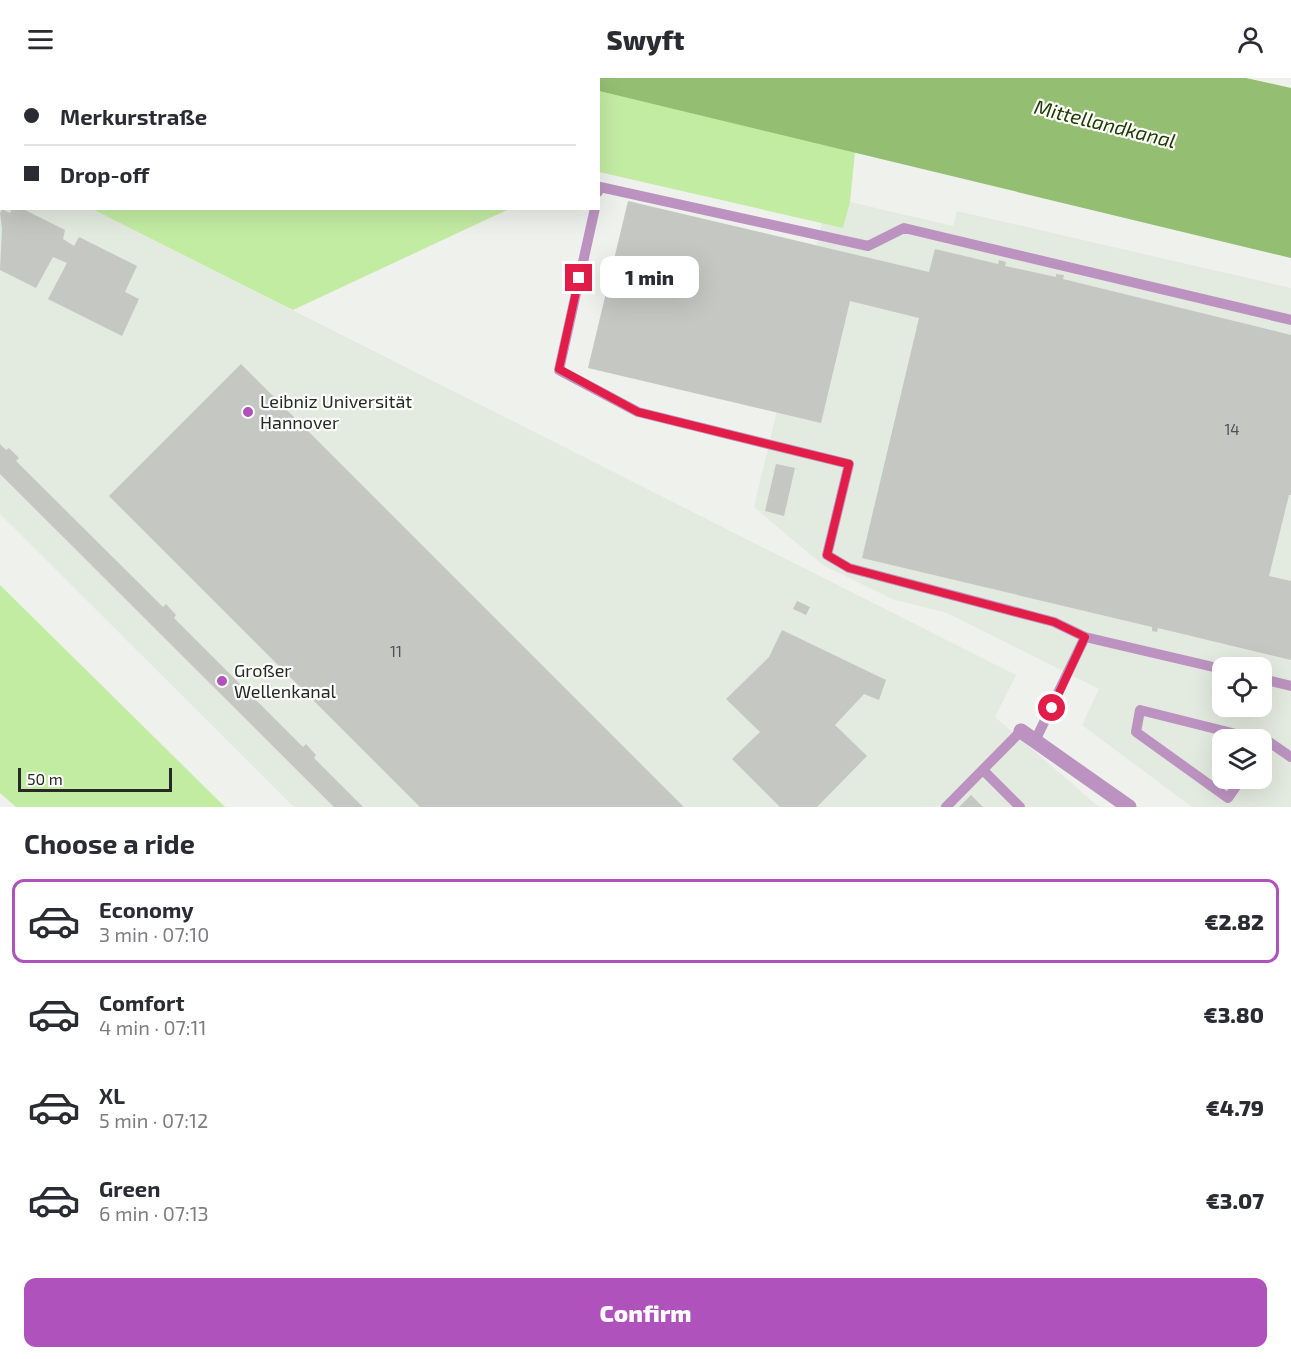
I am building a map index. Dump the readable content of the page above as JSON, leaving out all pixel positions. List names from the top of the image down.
{
  "water": ["Mittellandkanal"],
  "places": ["Leibniz Universität Hannover", "Großer Wellenkanal"],
  "house_numbers": ["14", "11"],
  "scale_bar": "50 m",
  "page": {
    "header": "Swyft",
    "banner": ["Merkurstraße", "Drop-off"],
    "bubble": "1 min",
    "scale": "50 m",
    "heading": "Choose a ride",
    "list": [
      {
        "name": "Economy",
        "note": "3 min · 07:10",
        "value": "€2.82"
      },
      {
        "name": "Comfort",
        "note": "4 min · 07:11",
        "value": "€3.80"
      },
      {
        "name": "XL",
        "note": "5 min · 07:12",
        "value": "€4.79"
      },
      {
        "name": "Green",
        "note": "6 min · 07:13",
        "value": "€3.07"
      }
    ],
    "buttons": "Confirm"
  }
}
